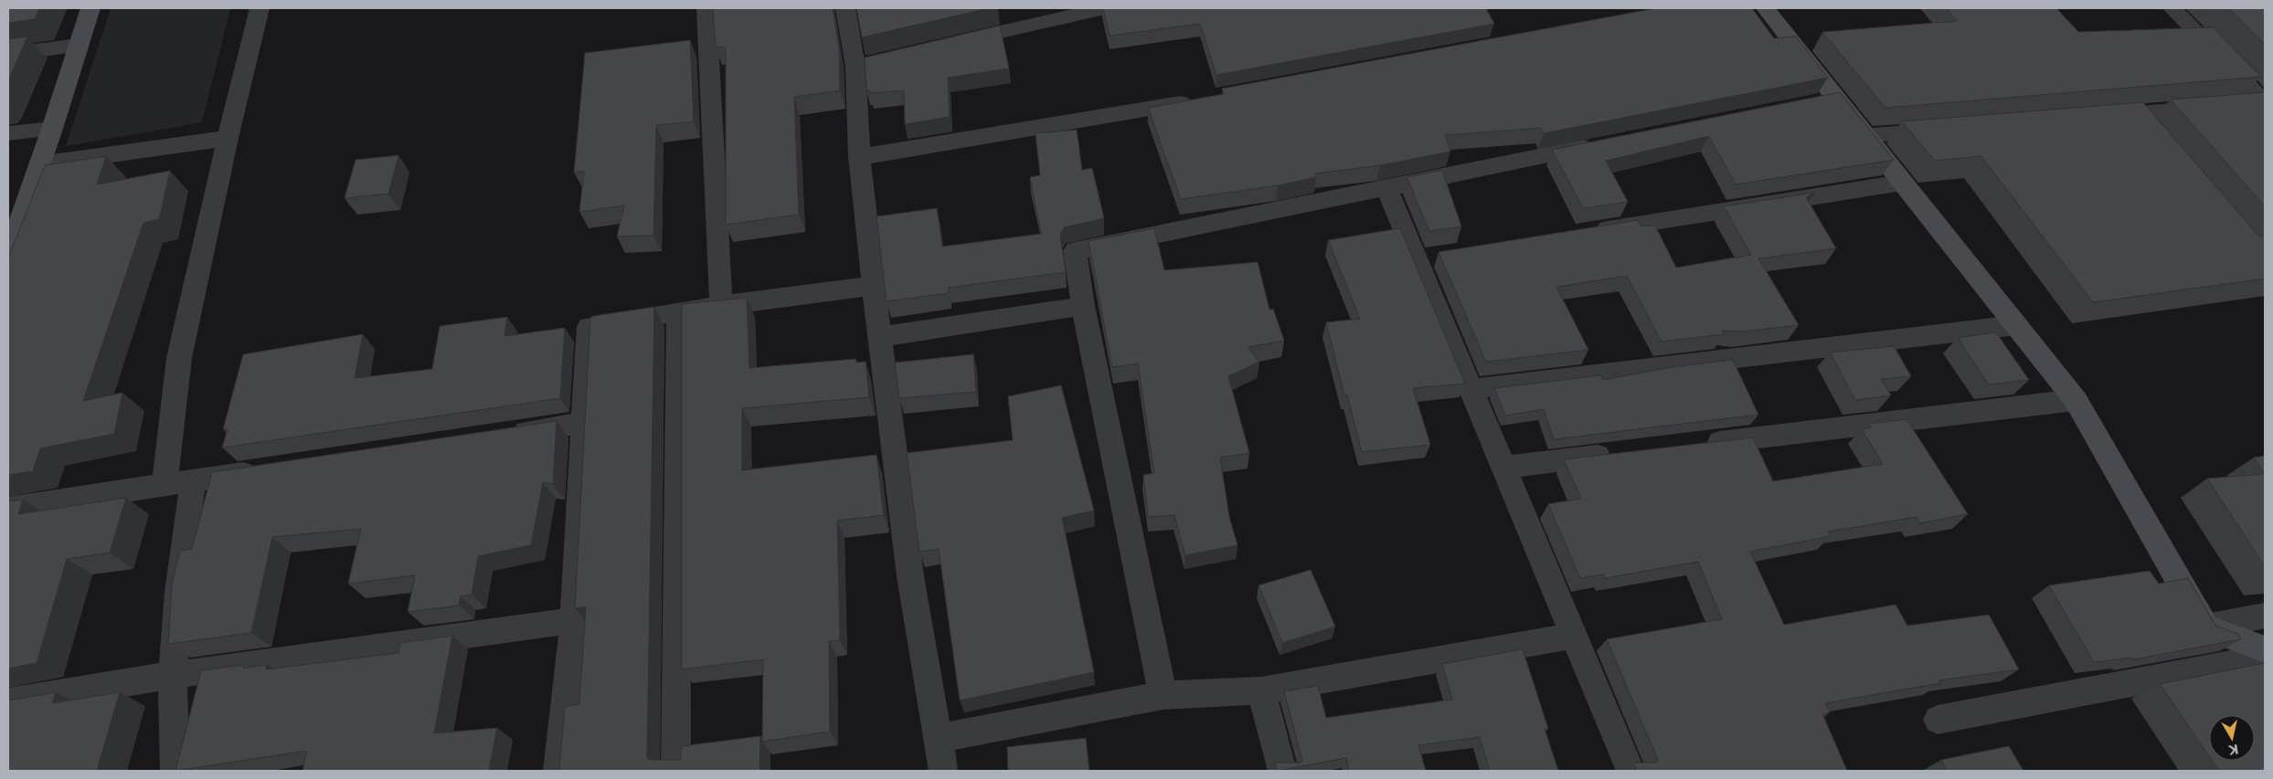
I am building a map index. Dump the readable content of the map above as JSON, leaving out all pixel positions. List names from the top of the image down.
{
  "north": "bottom"
}
